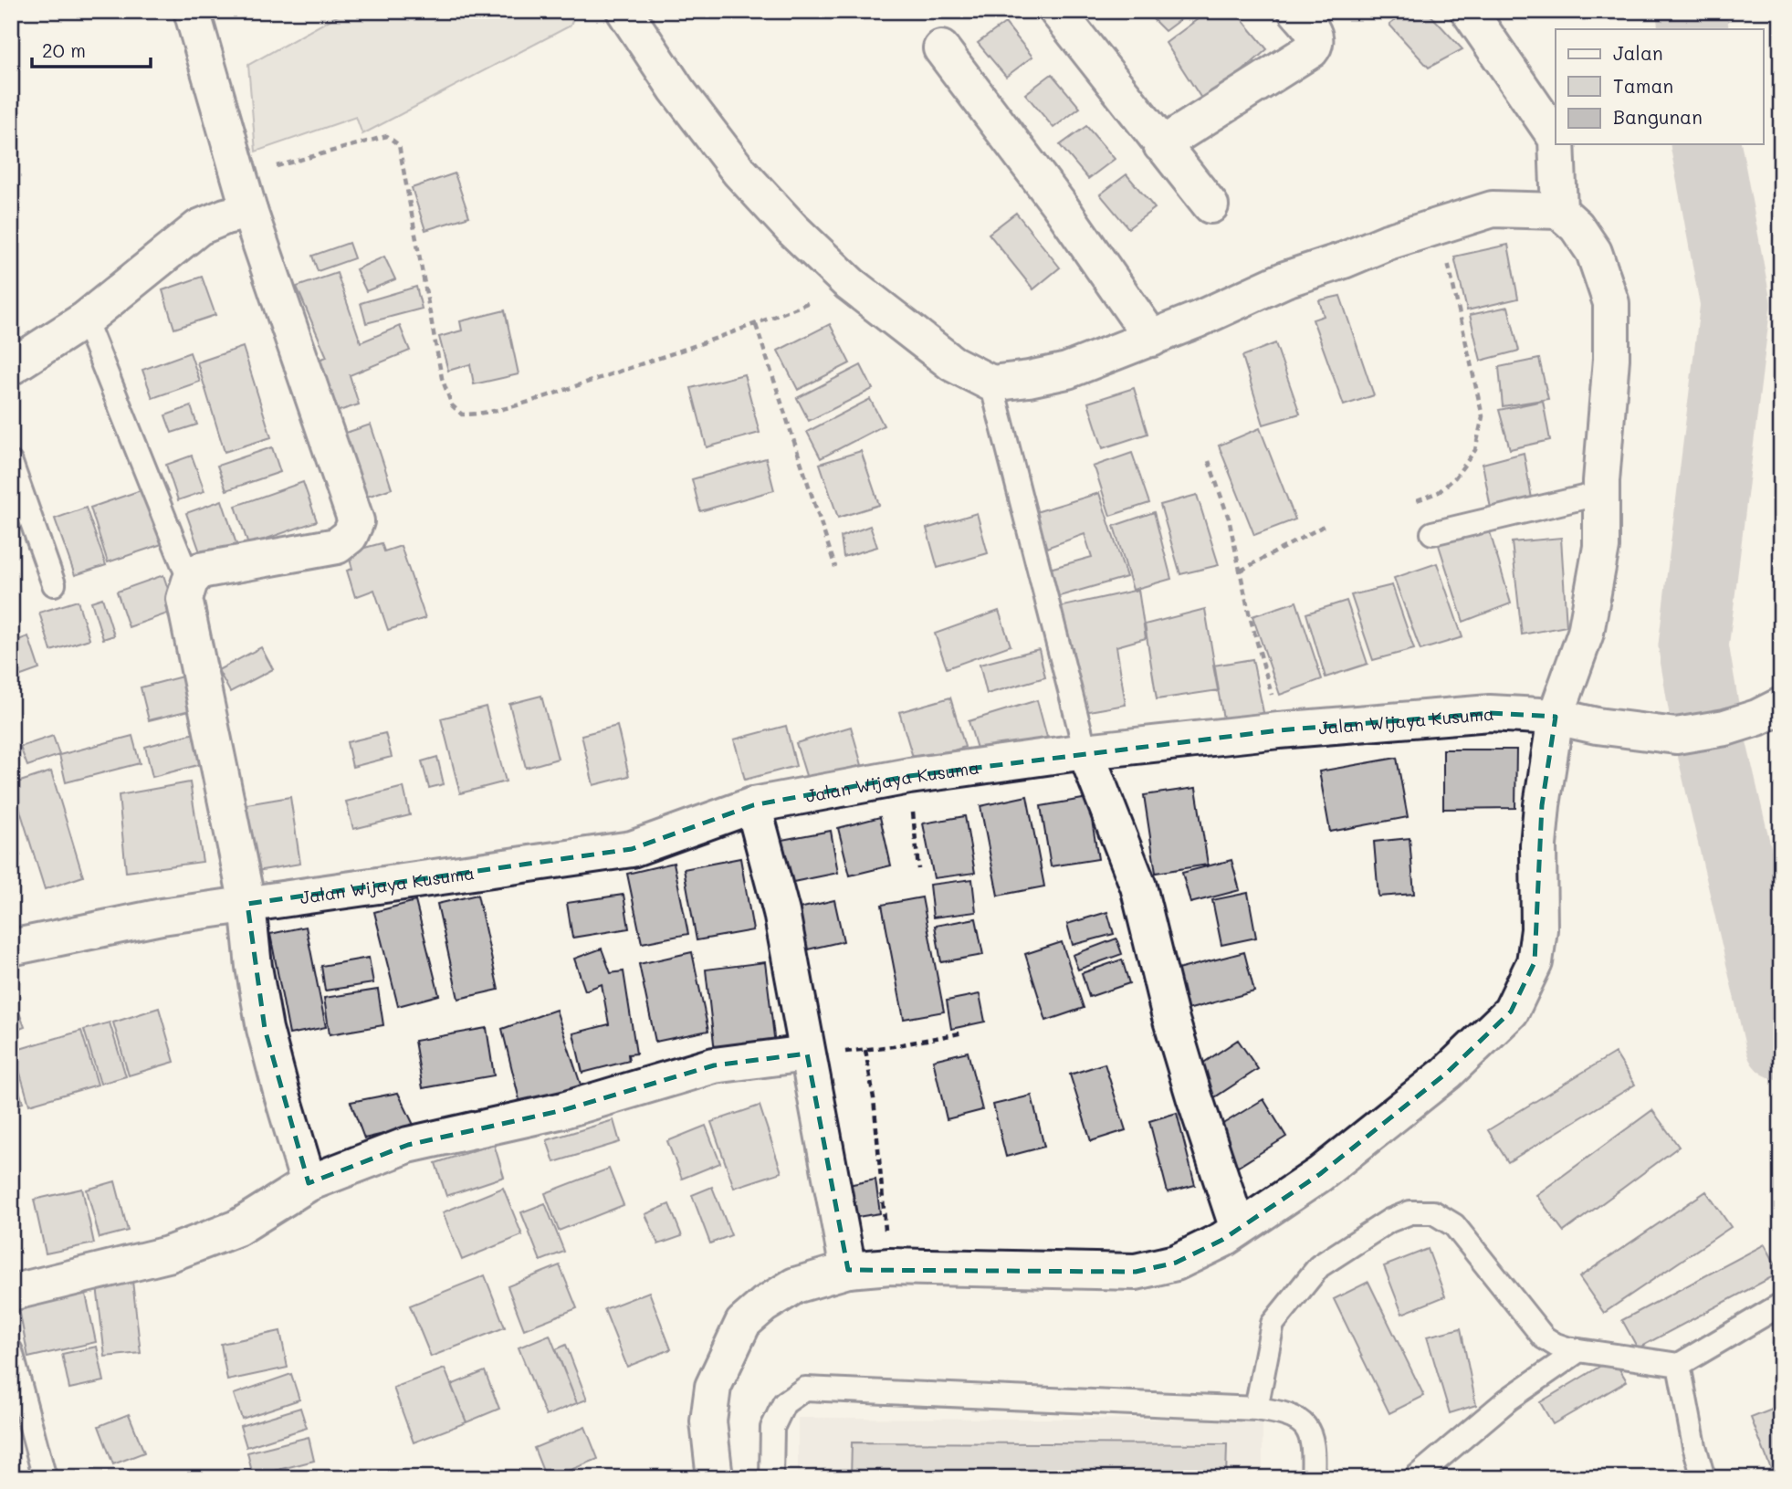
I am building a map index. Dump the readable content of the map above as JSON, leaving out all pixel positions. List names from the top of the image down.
{
  "streets": {
    "street": ["Jalan Wijaya Kusuma"]
  },
  "legend": ["Jalan", "Taman", "Bangunan"],
  "scale_bar": "20 m"
}
